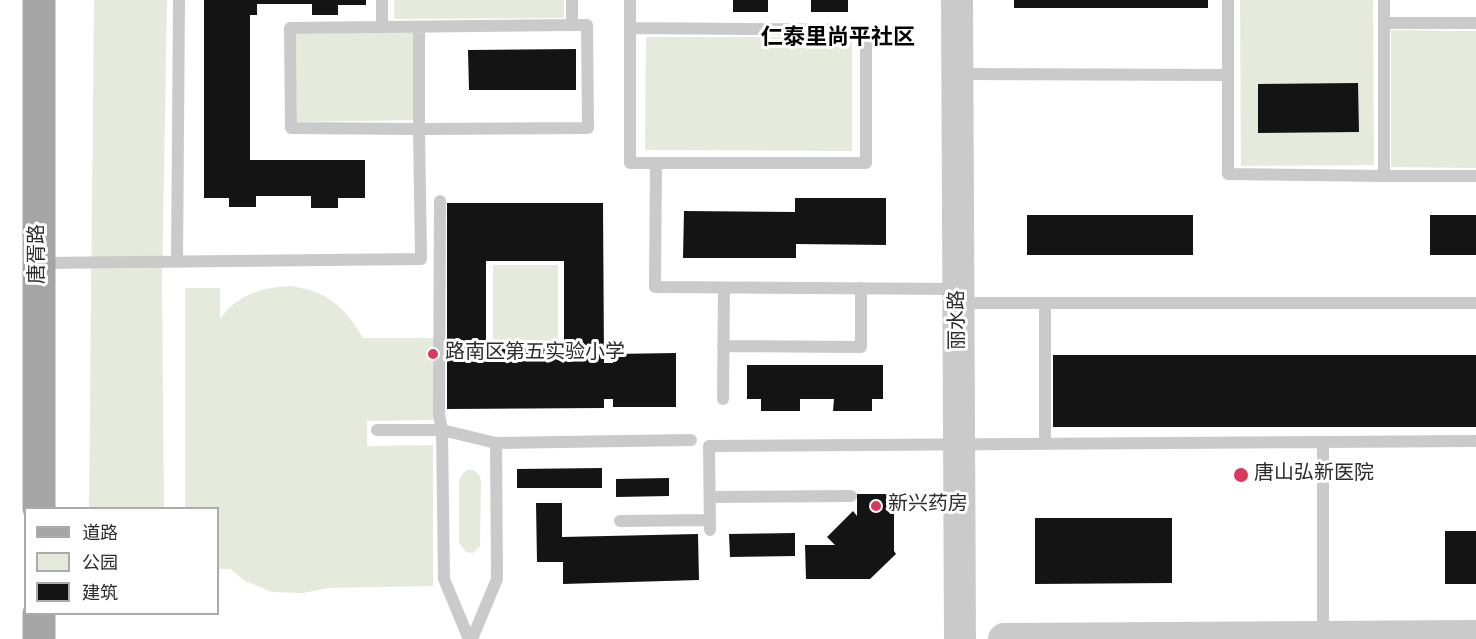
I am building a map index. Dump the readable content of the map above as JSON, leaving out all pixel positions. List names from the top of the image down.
{
  "streets": {
    "main road": ["唐胥路"],
    "street": ["丽水路"]
  },
  "districts": ["仁泰里尚平社区"],
  "places": ["路南区第五实验小学", "唐山弘新医院", "新兴药房"],
  "legend": ["道路", "公园", "建筑"]
}
